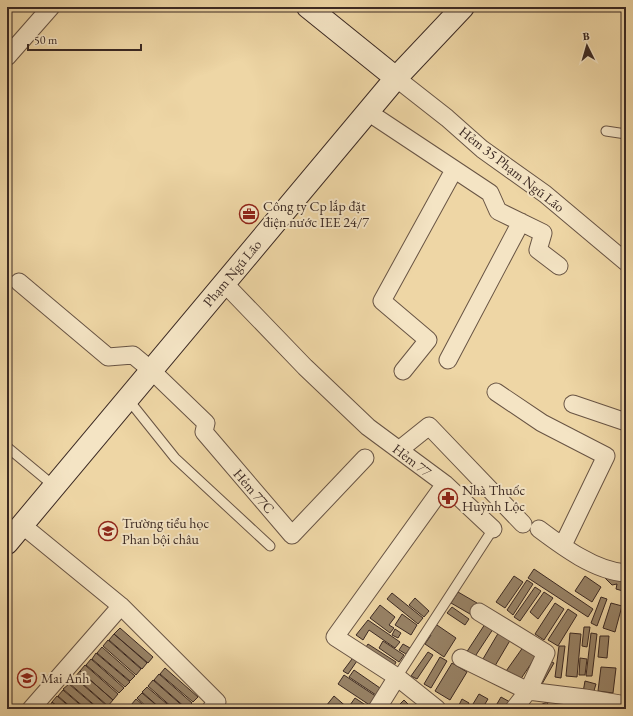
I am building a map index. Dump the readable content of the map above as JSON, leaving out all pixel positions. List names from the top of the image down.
{
  "streets": {
    "street": [
      "Hẻm 35 Phạm Ngũ Lão",
      "Phạm Ngũ Lão",
      "Hẻm 77",
      "Hẻm 77C"
    ]
  },
  "crossings": [
    ["Hẻm 35 Phạm Ngũ Lão", "Phạm Ngũ Lão"],
    ["Phạm Ngũ Lão", "Hẻm 77"],
    ["Phạm Ngũ Lão", "Hẻm 77C"]
  ],
  "places": {
    "office": ["Công ty Cp lắp đặt điện nước IEE 24/7"],
    "pharmacy": ["Nhà Thuốc Huỳnh Lộc"],
    "school or university": ["Trường tiểu học Phan bội châu", "Mai Anh"]
  },
  "scale_bar": "50 m",
  "north": "top"
}
